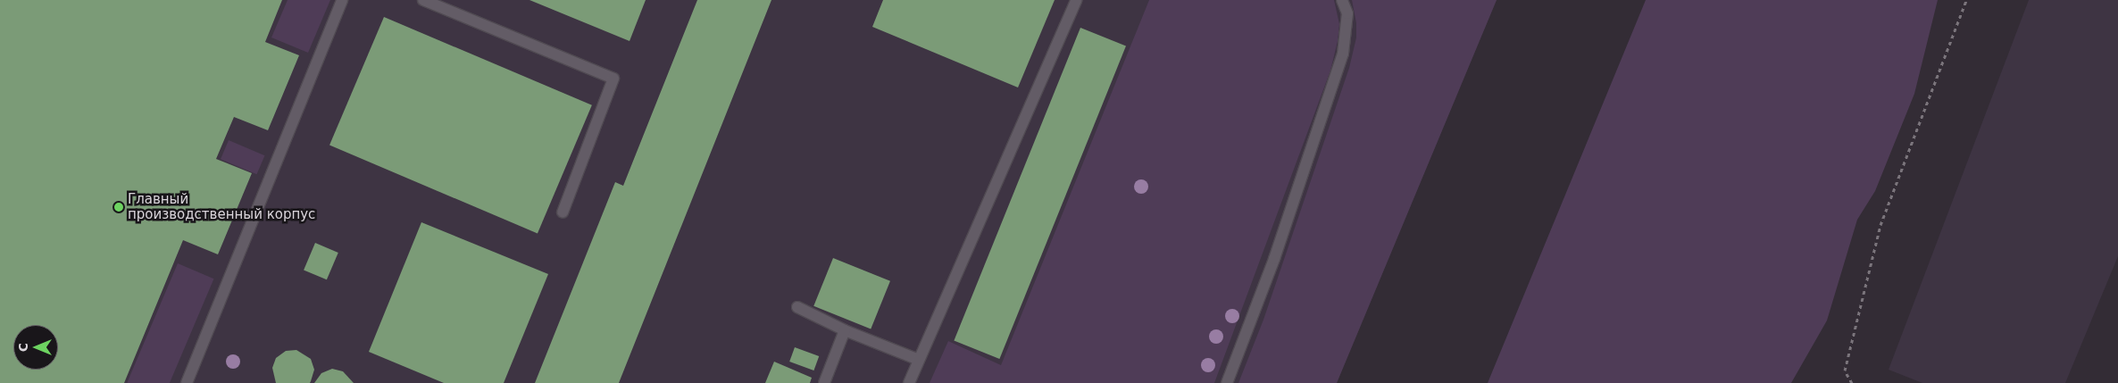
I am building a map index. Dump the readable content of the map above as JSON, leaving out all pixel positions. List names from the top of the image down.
{
  "places": ["Главный производственный корпус"],
  "north": "left"
}
